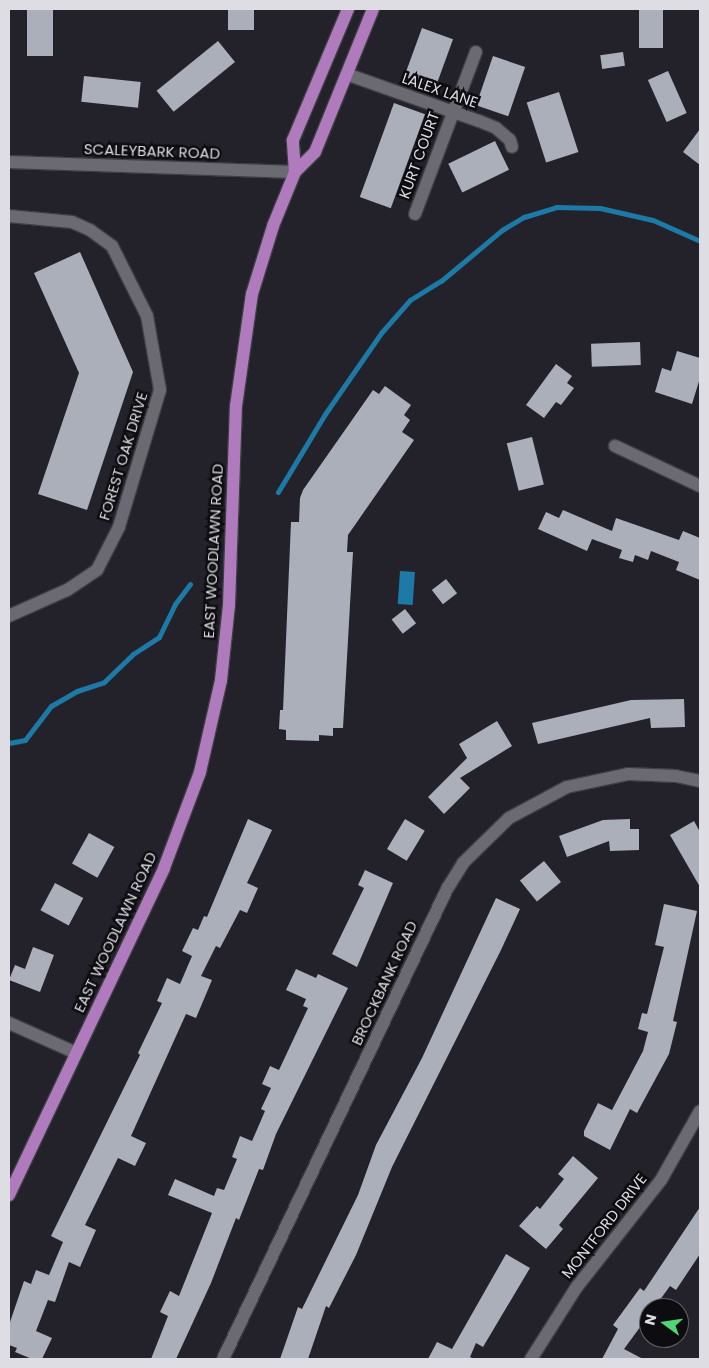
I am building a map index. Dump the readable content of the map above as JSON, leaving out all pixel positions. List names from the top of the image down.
{
  "streets": {
    "main road": ["EAST WOODLAWN ROAD"],
    "street": [
      "LALEX LANE",
      "SCALEYBARK ROAD",
      "KURT COURT",
      "FOREST OAK DRIVE",
      "BROCKBANK ROAD",
      "MONTFORD DRIVE"
    ]
  },
  "crossings": [
    ["LALEX LANE", "KURT COURT"],
    ["LALEX LANE", "EAST WOODLAWN ROAD"],
    ["SCALEYBARK ROAD", "EAST WOODLAWN ROAD"]
  ],
  "north": "left"
}
